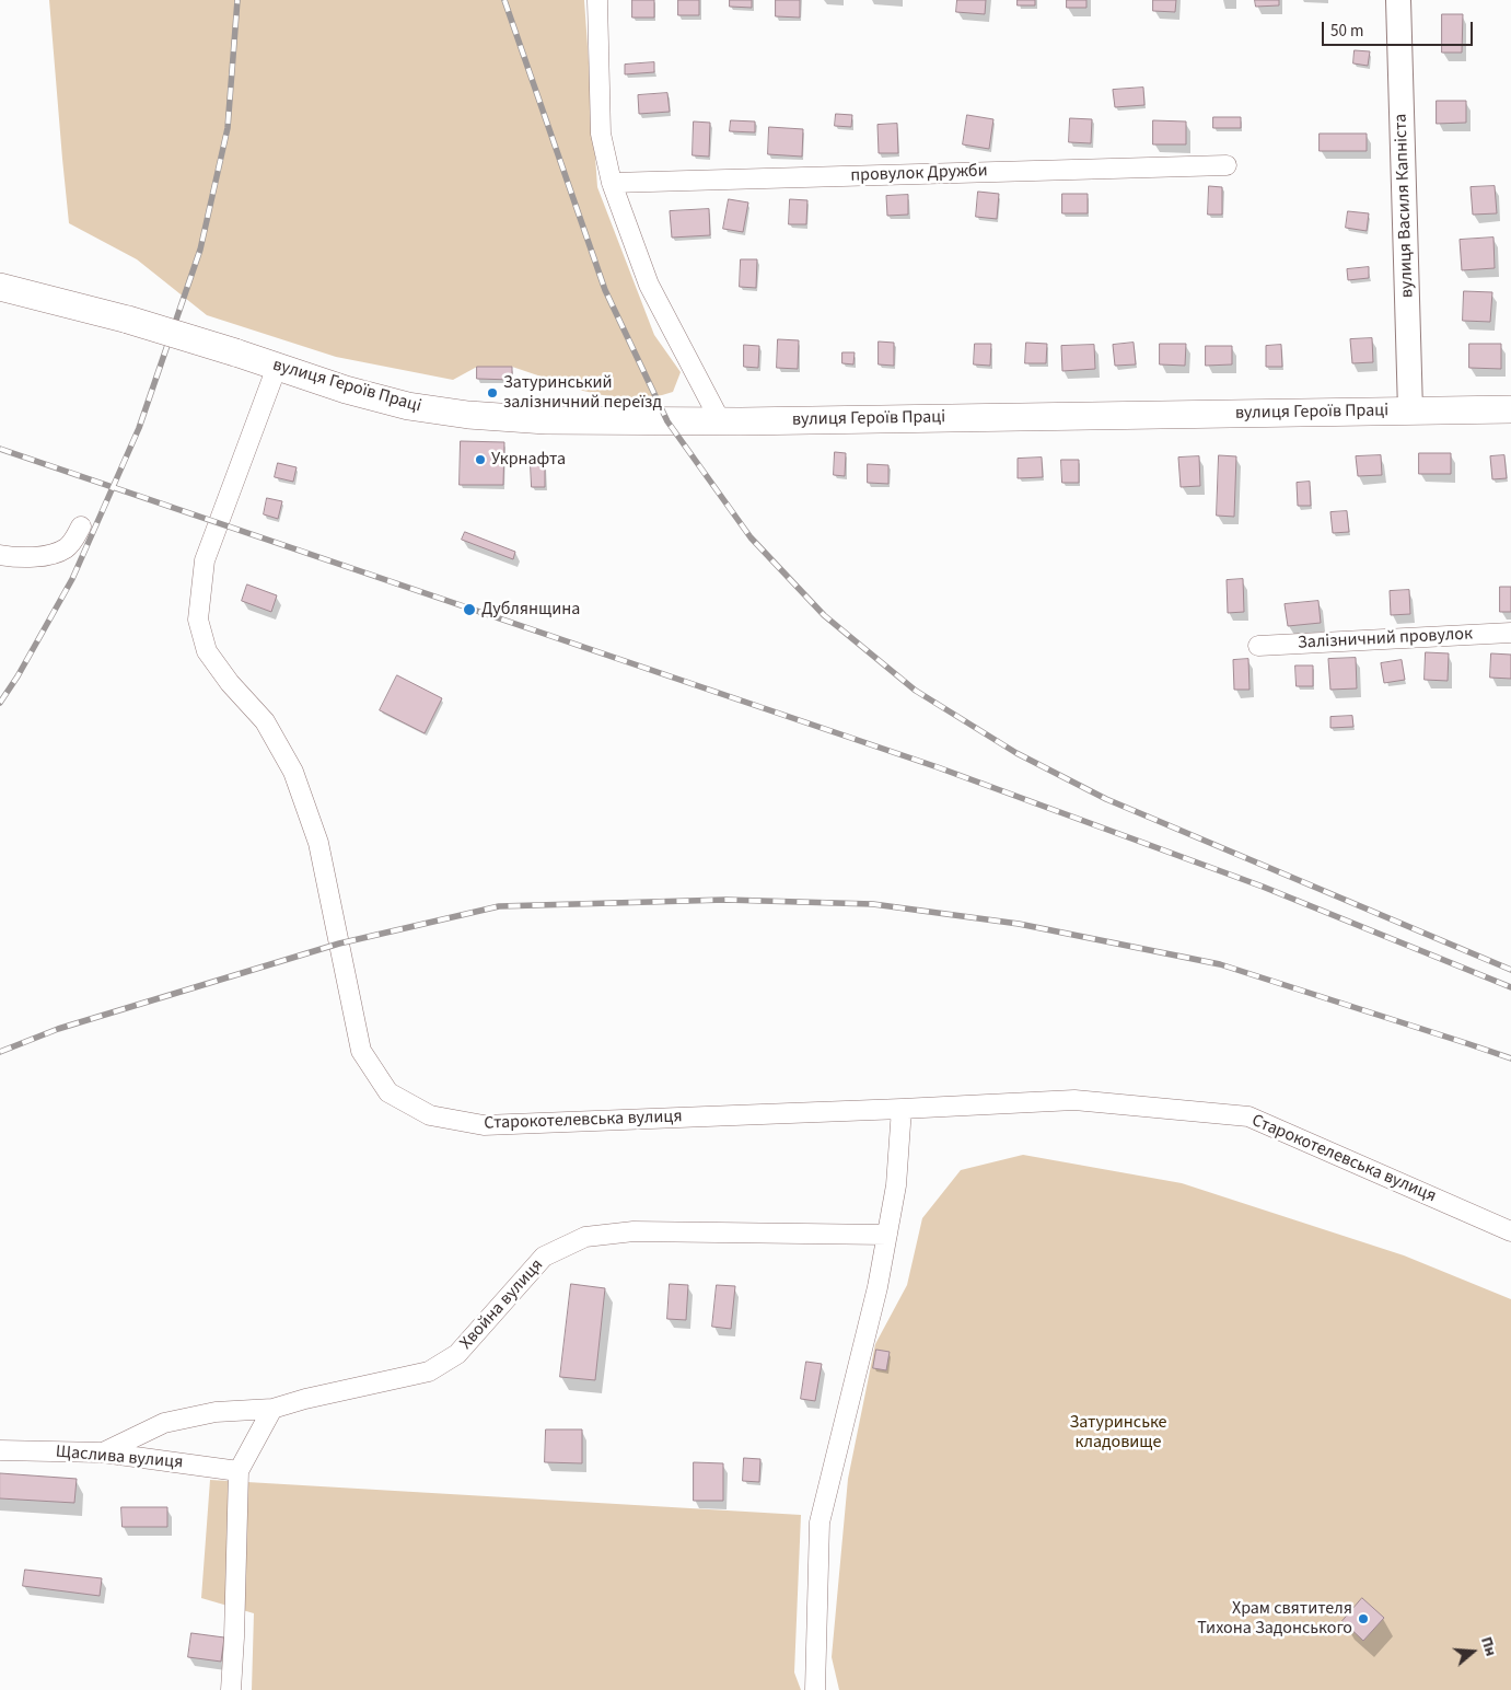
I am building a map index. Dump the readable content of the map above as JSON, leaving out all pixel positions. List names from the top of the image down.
{
  "streets": {
    "main road": ["вулиця Героїв Праці"],
    "street": [
      "провулок Дружби",
      "вулиця Василя Капніста",
      "Залізничний провулок",
      "Старокотелевська вулиця",
      "Хвойна вулиця",
      "Щаслива вулиця"
    ]
  },
  "crossings": [
    ["вулиця Василя Капніста", "вулиця Героїв Праці"],
    ["вулиця Героїв Праці", "Старокотелевська вулиця"],
    ["Хвойна вулиця", "Щаслива вулиця"]
  ],
  "parks": ["Затуринське кладовище"],
  "places": [
    "Затуринський залізничний переїзд",
    "Укрнафта",
    "Дублянщина",
    "Храм святителя Тихона Задонського"
  ],
  "scale_bar": "50 m",
  "north": "right"
}
